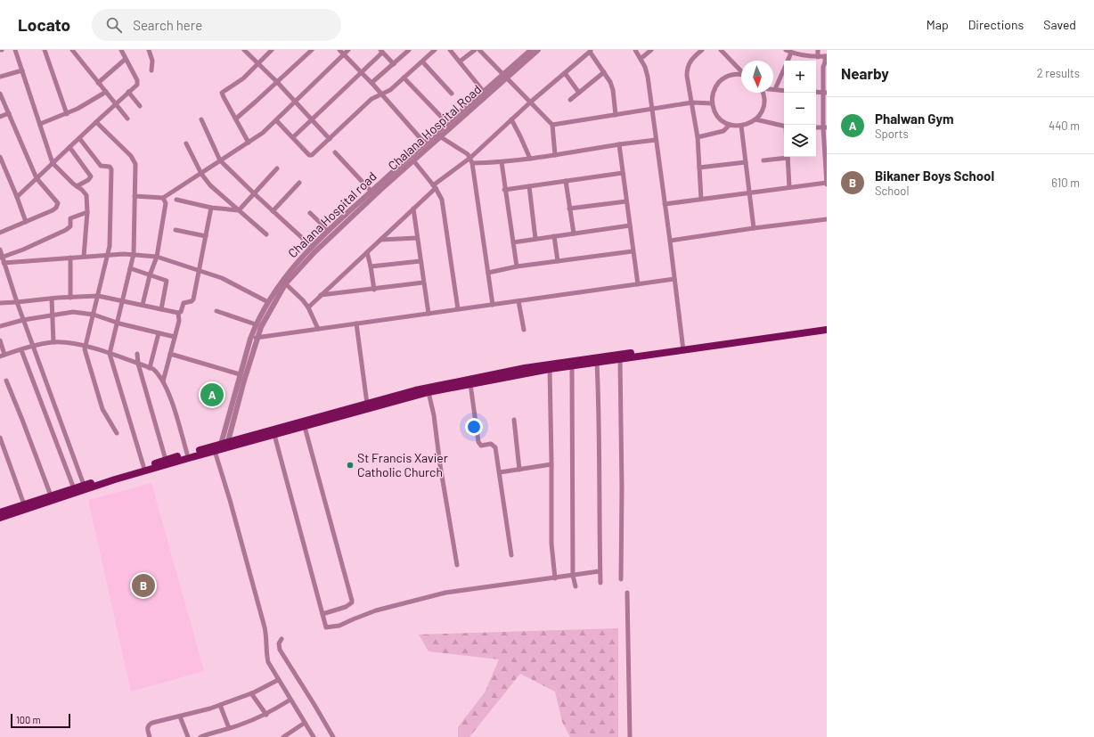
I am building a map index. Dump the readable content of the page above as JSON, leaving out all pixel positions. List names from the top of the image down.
{
  "streets": {
    "street": ["Chalana Hospital Road", "Chalana Hospital road"]
  },
  "crossings": [
    ["Chalana Hospital Road", "Chalana Hospital road"]
  ],
  "places": ["St Francis Xavier Catholic Church"],
  "scale_bar": "100 m",
  "north": "bottom",
  "page": {
    "header": "Locato",
    "search": "Search here",
    "nav": ["Map", "Directions", "Saved"],
    "heading": ["Nearby", "2 results"],
    "map_buttons": ["+", "−"],
    "list": [
      {
        "mark": "A",
        "name": "Phalwan Gym",
        "note": "Sports",
        "value": "440 m"
      },
      {
        "mark": "B",
        "name": "Bikaner Boys School",
        "note": "School",
        "value": "610 m"
      }
    ],
    "pins": ["A", "B"],
    "scale": "100 m"
  }
}
